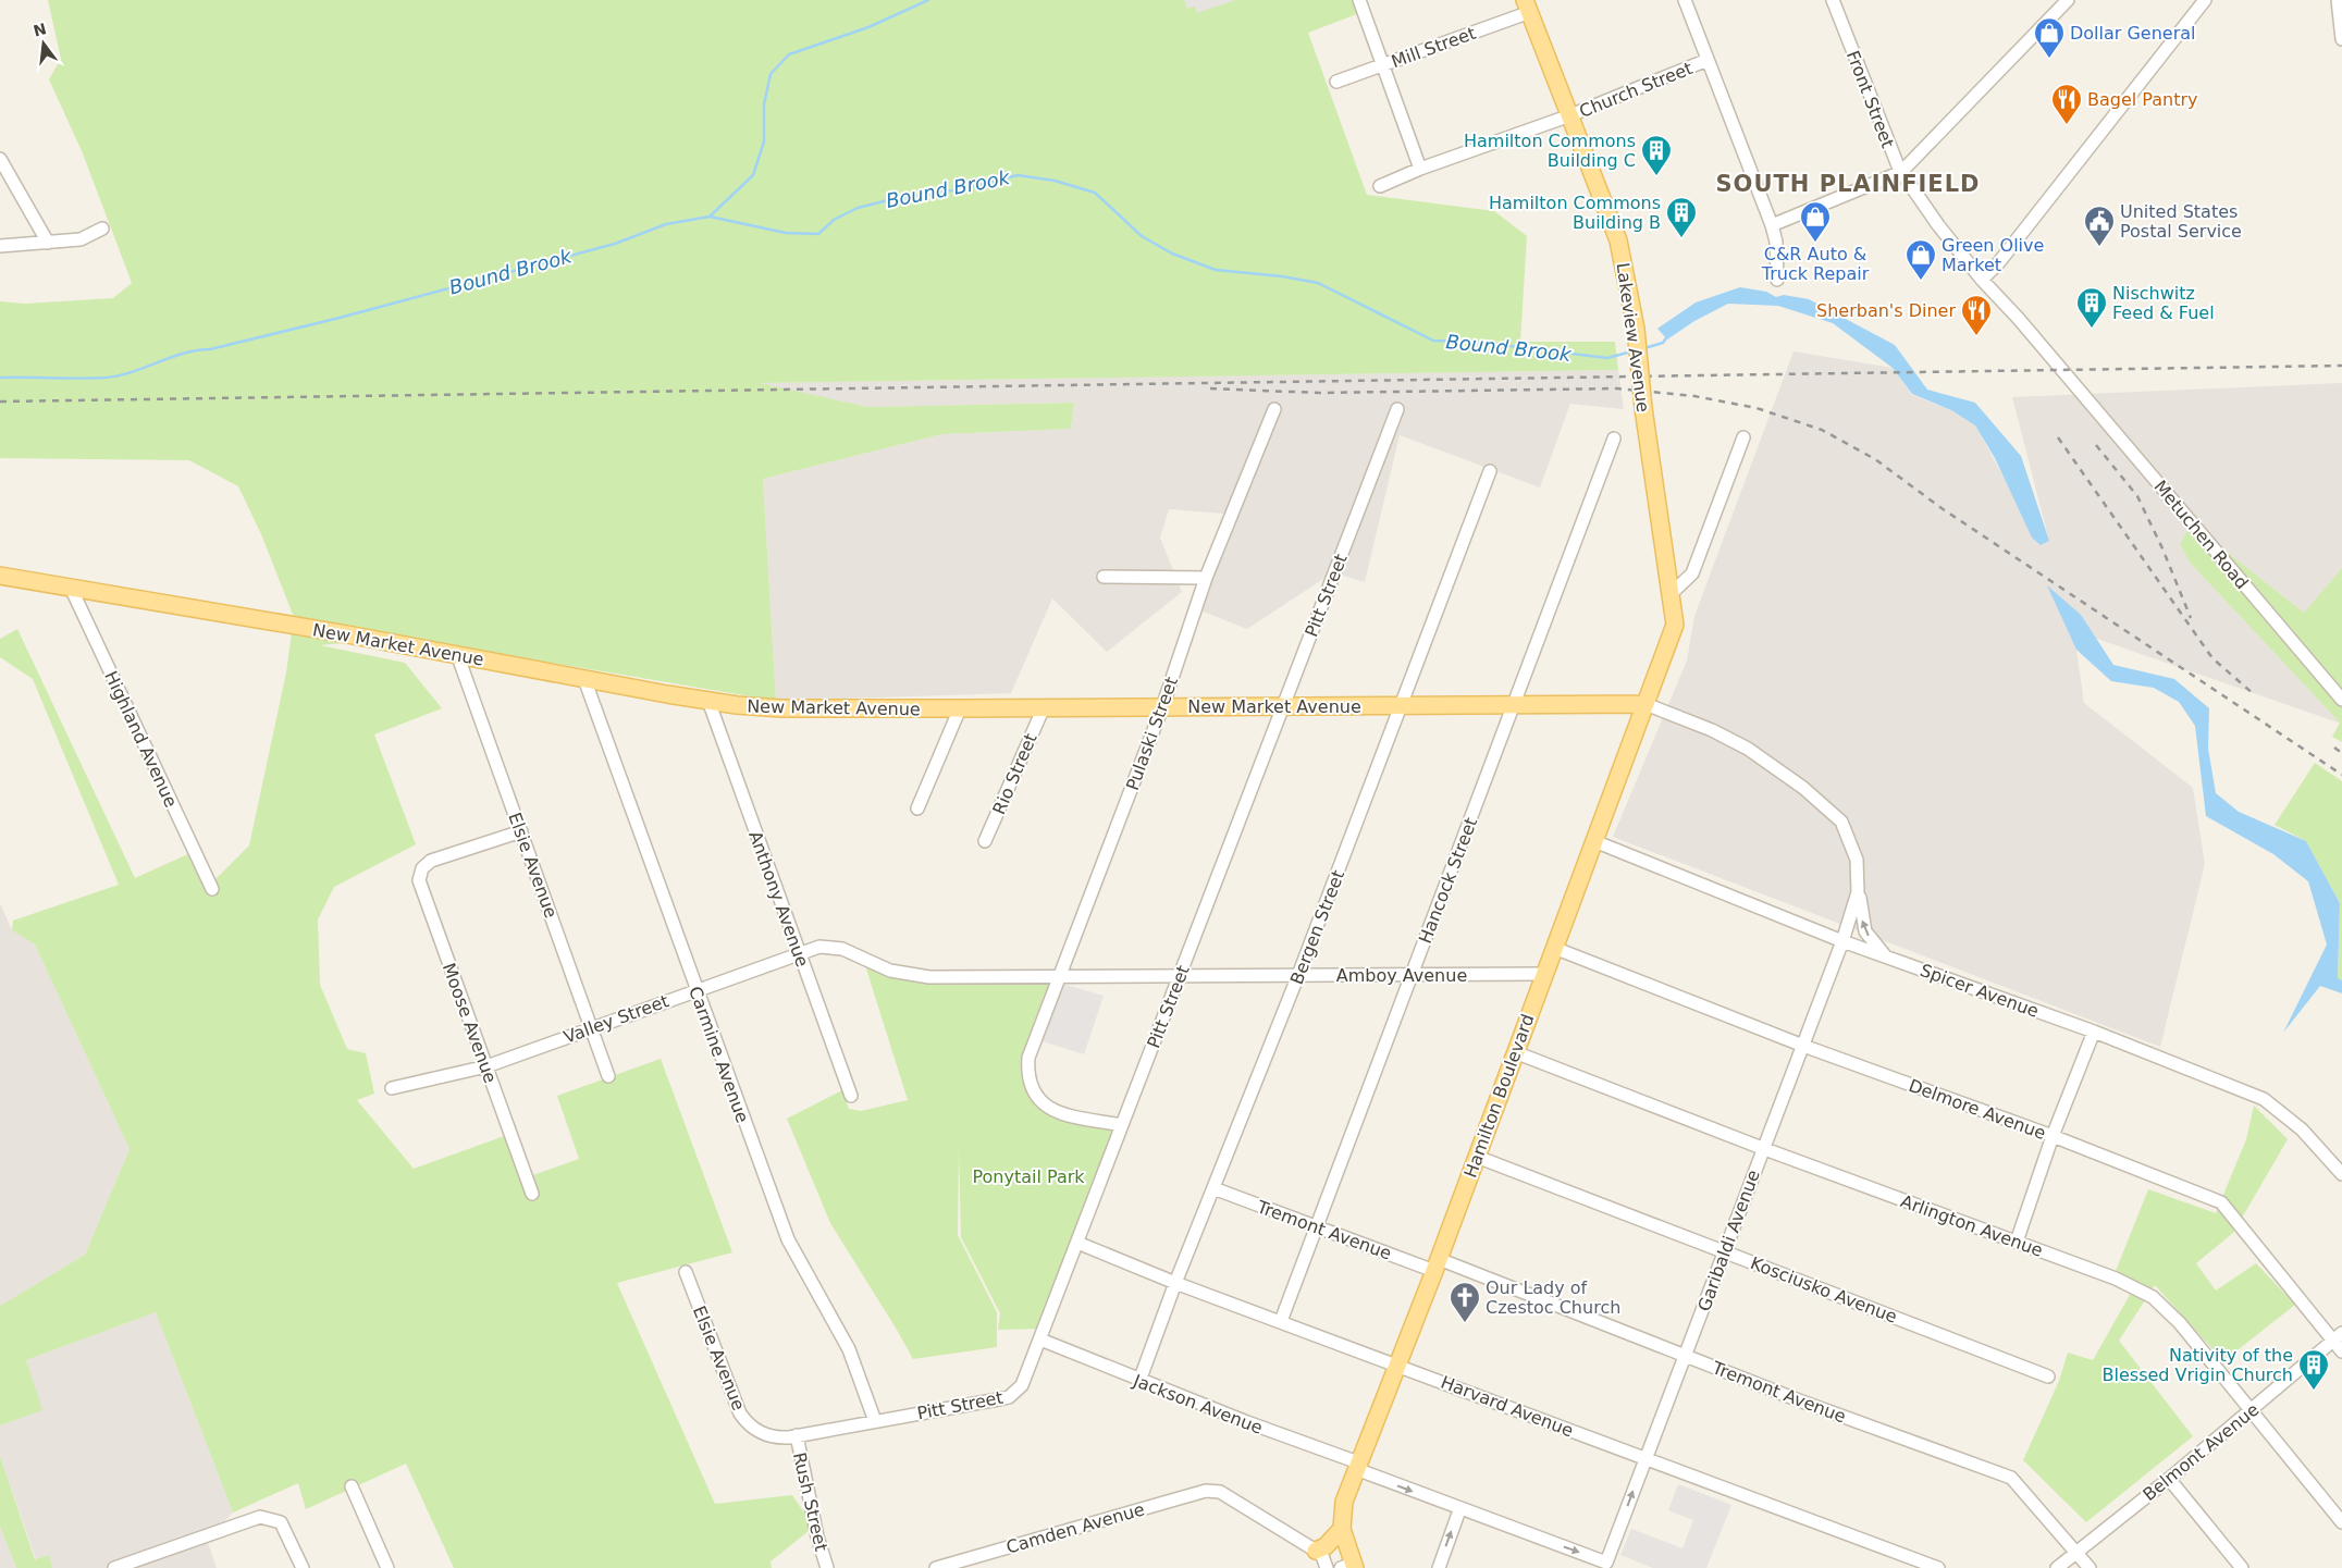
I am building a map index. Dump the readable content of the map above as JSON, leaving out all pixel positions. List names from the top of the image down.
{
  "streets": {
    "main road": ["Lakeview Avenue", "New Market Avenue", "Hamilton Boulevard"],
    "street": [
      "Mill Street",
      "Church Street",
      "Front Street",
      "Metuchen Road",
      "Pitt Street",
      "Pulaski Street",
      "Highland Avenue",
      "Rio Street",
      "Elsie Avenue",
      "Hancock Street",
      "Anthony Avenue",
      "Bergen Street",
      "Amboy Avenue",
      "Spicer Avenue",
      "Valley Street",
      "Moose Avenue",
      "Carmine Avenue",
      "Delmore Avenue",
      "Arlington Avenue",
      "Tremont Avenue",
      "Garibaldi Avenue",
      "Kosciusko Avenue",
      "Jackson Avenue",
      "Harvard Avenue",
      "Belmont Avenue",
      "Rush Street",
      "Camden Avenue"
    ]
  },
  "crossings": [
    ["Mill Street", "Lakeview Avenue"],
    ["Church Street", "Lakeview Avenue"],
    ["Front Street", "Metuchen Road"],
    ["Lakeview Avenue", "Hamilton Boulevard"],
    ["Pitt Street", "New Market Avenue"],
    ["Pitt Street", "Pulaski Street"],
    ["Pitt Street", "Elsie Avenue"],
    ["Pitt Street", "Amboy Avenue"],
    ["Pitt Street", "Carmine Avenue"],
    ["Pitt Street", "Jackson Avenue"],
    ["Pitt Street", "Harvard Avenue"],
    ["Pitt Street", "Rush Street"],
    ["New Market Avenue", "Pulaski Street"],
    ["New Market Avenue", "Highland Avenue"],
    ["New Market Avenue", "Rio Street"],
    ["New Market Avenue", "Elsie Avenue"],
    ["New Market Avenue", "Hancock Street"],
    ["New Market Avenue", "Anthony Avenue"],
    ["New Market Avenue", "Bergen Street"],
    ["New Market Avenue", "Carmine Avenue"],
    ["New Market Avenue", "Hamilton Boulevard"],
    ["Pulaski Street", "Amboy Avenue"],
    ["Elsie Avenue", "Valley Street"],
    ["Elsie Avenue", "Moose Avenue"],
    ["Elsie Avenue", "Rush Street"],
    ["Hancock Street", "Amboy Avenue"],
    ["Hancock Street", "Tremont Avenue"],
    ["Hancock Street", "Harvard Avenue"],
    ["Anthony Avenue", "Valley Street"],
    ["Bergen Street", "Amboy Avenue"],
    ["Bergen Street", "Tremont Avenue"],
    ["Bergen Street", "Jackson Avenue"],
    ["Bergen Street", "Harvard Avenue"],
    ["Amboy Avenue", "Valley Street"],
    ["Amboy Avenue", "Hamilton Boulevard"],
    ["Spicer Avenue", "Hamilton Boulevard"],
    ["Spicer Avenue", "Garibaldi Avenue"],
    ["Valley Street", "Moose Avenue"],
    ["Valley Street", "Carmine Avenue"],
    ["Hamilton Boulevard", "Delmore Avenue"],
    ["Hamilton Boulevard", "Arlington Avenue"],
    ["Hamilton Boulevard", "Tremont Avenue"],
    ["Hamilton Boulevard", "Kosciusko Avenue"],
    ["Hamilton Boulevard", "Jackson Avenue"],
    ["Hamilton Boulevard", "Harvard Avenue"],
    ["Delmore Avenue", "Garibaldi Avenue"],
    ["Delmore Avenue", "Belmont Avenue"],
    ["Arlington Avenue", "Garibaldi Avenue"],
    ["Arlington Avenue", "Belmont Avenue"],
    ["Tremont Avenue", "Garibaldi Avenue"],
    ["Tremont Avenue", "Belmont Avenue"],
    ["Garibaldi Avenue", "Kosciusko Avenue"],
    ["Garibaldi Avenue", "Jackson Avenue"],
    ["Garibaldi Avenue", "Harvard Avenue"]
  ],
  "one_way": ["Jackson Avenue"],
  "districts": ["SOUTH PLAINFIELD"],
  "water": ["Bound Brook"],
  "parks": ["Ponytail Park"],
  "places": {
    "shop": ["Dollar General", "C&R Auto & Truck Repair", "Green Olive Market"],
    "restaurant": ["Bagel Pantry", "Sherban's Diner"],
    "building": [
      "Hamilton Commons Building C",
      "Hamilton Commons Building B",
      "Nischwitz Feed & Fuel",
      "Nativity of the Blessed Vrigin Church"
    ],
    "public building": ["United States Postal Service"],
    "church": ["Our Lady of Czestoc Church"]
  },
  "north": "top"
}
